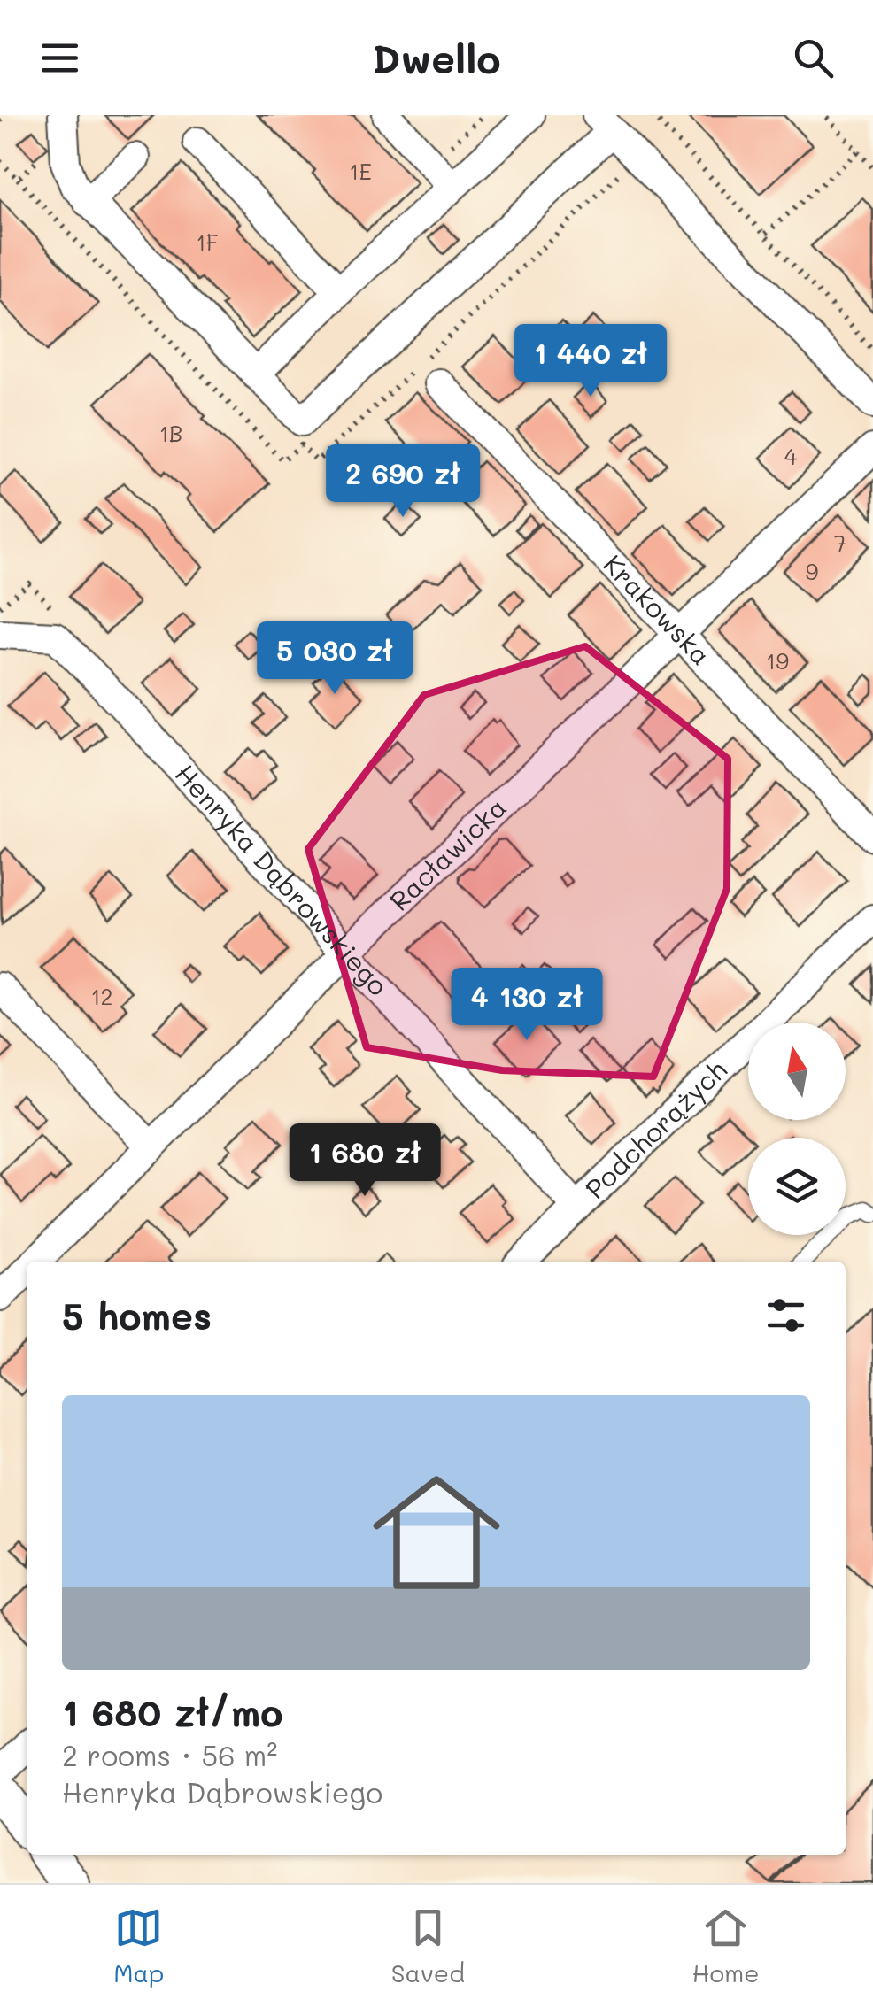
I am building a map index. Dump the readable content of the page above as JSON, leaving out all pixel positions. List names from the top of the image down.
{
  "streets": {
    "street": [
      "Krakowska",
      "Racławicka",
      "Henryka Dąbrowskiego",
      "Podchorążych"
    ]
  },
  "crossings": [
    ["Krakowska", "Racławicka"],
    ["Racławicka", "Henryka Dąbrowskiego"],
    ["Henryka Dąbrowskiego", "Podchorążych"]
  ],
  "house_numbers": [
    "1E",
    "1F",
    "1B",
    "4",
    "7",
    "9",
    "19",
    "12"
  ],
  "north": "top",
  "page": {
    "header": "Dwello",
    "price": [
      "1 440 zł",
      "2 690 zł",
      "5 030 zł",
      "4 130 zł",
      "1 680 zł"
    ],
    "heading": "5 homes",
    "list": [
      {
        "name": "1 680 zł/mo",
        "note": "2 rooms · 56 m² · Henryka Dąbrowskiego"
      }
    ],
    "tabs": ["Map", "Saved", "Home"]
  }
}
